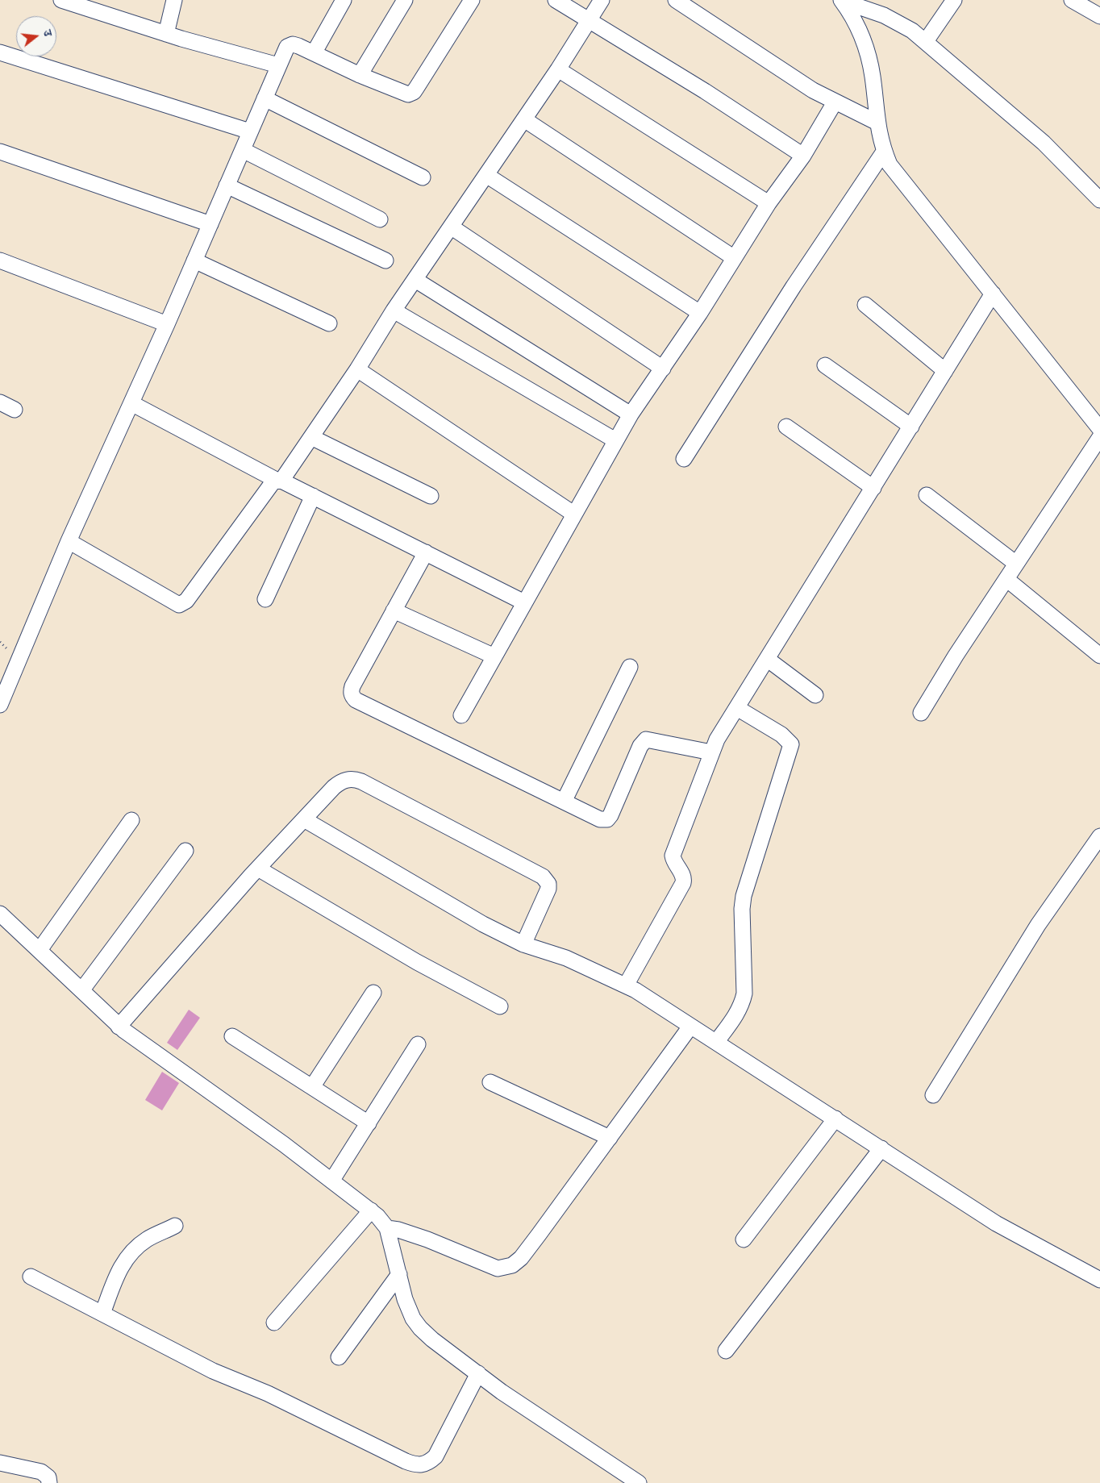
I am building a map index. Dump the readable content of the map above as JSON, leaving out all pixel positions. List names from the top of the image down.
{
  "north": "right"
}
